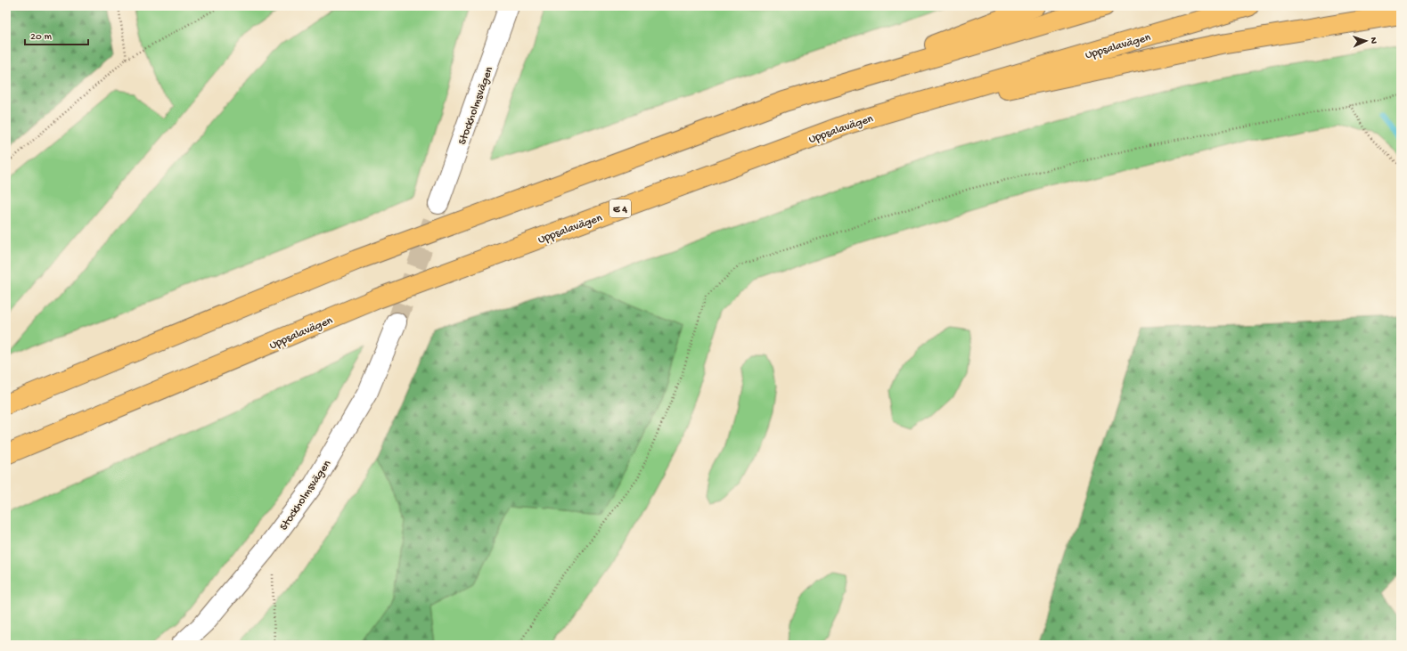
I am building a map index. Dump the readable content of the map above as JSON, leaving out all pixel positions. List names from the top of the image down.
{
  "streets": {
    "highway": ["Uppsalavägen", "E 4"],
    "street": ["Stockholmsvägen"]
  },
  "scale_bar": "20 m",
  "north": "right"
}
